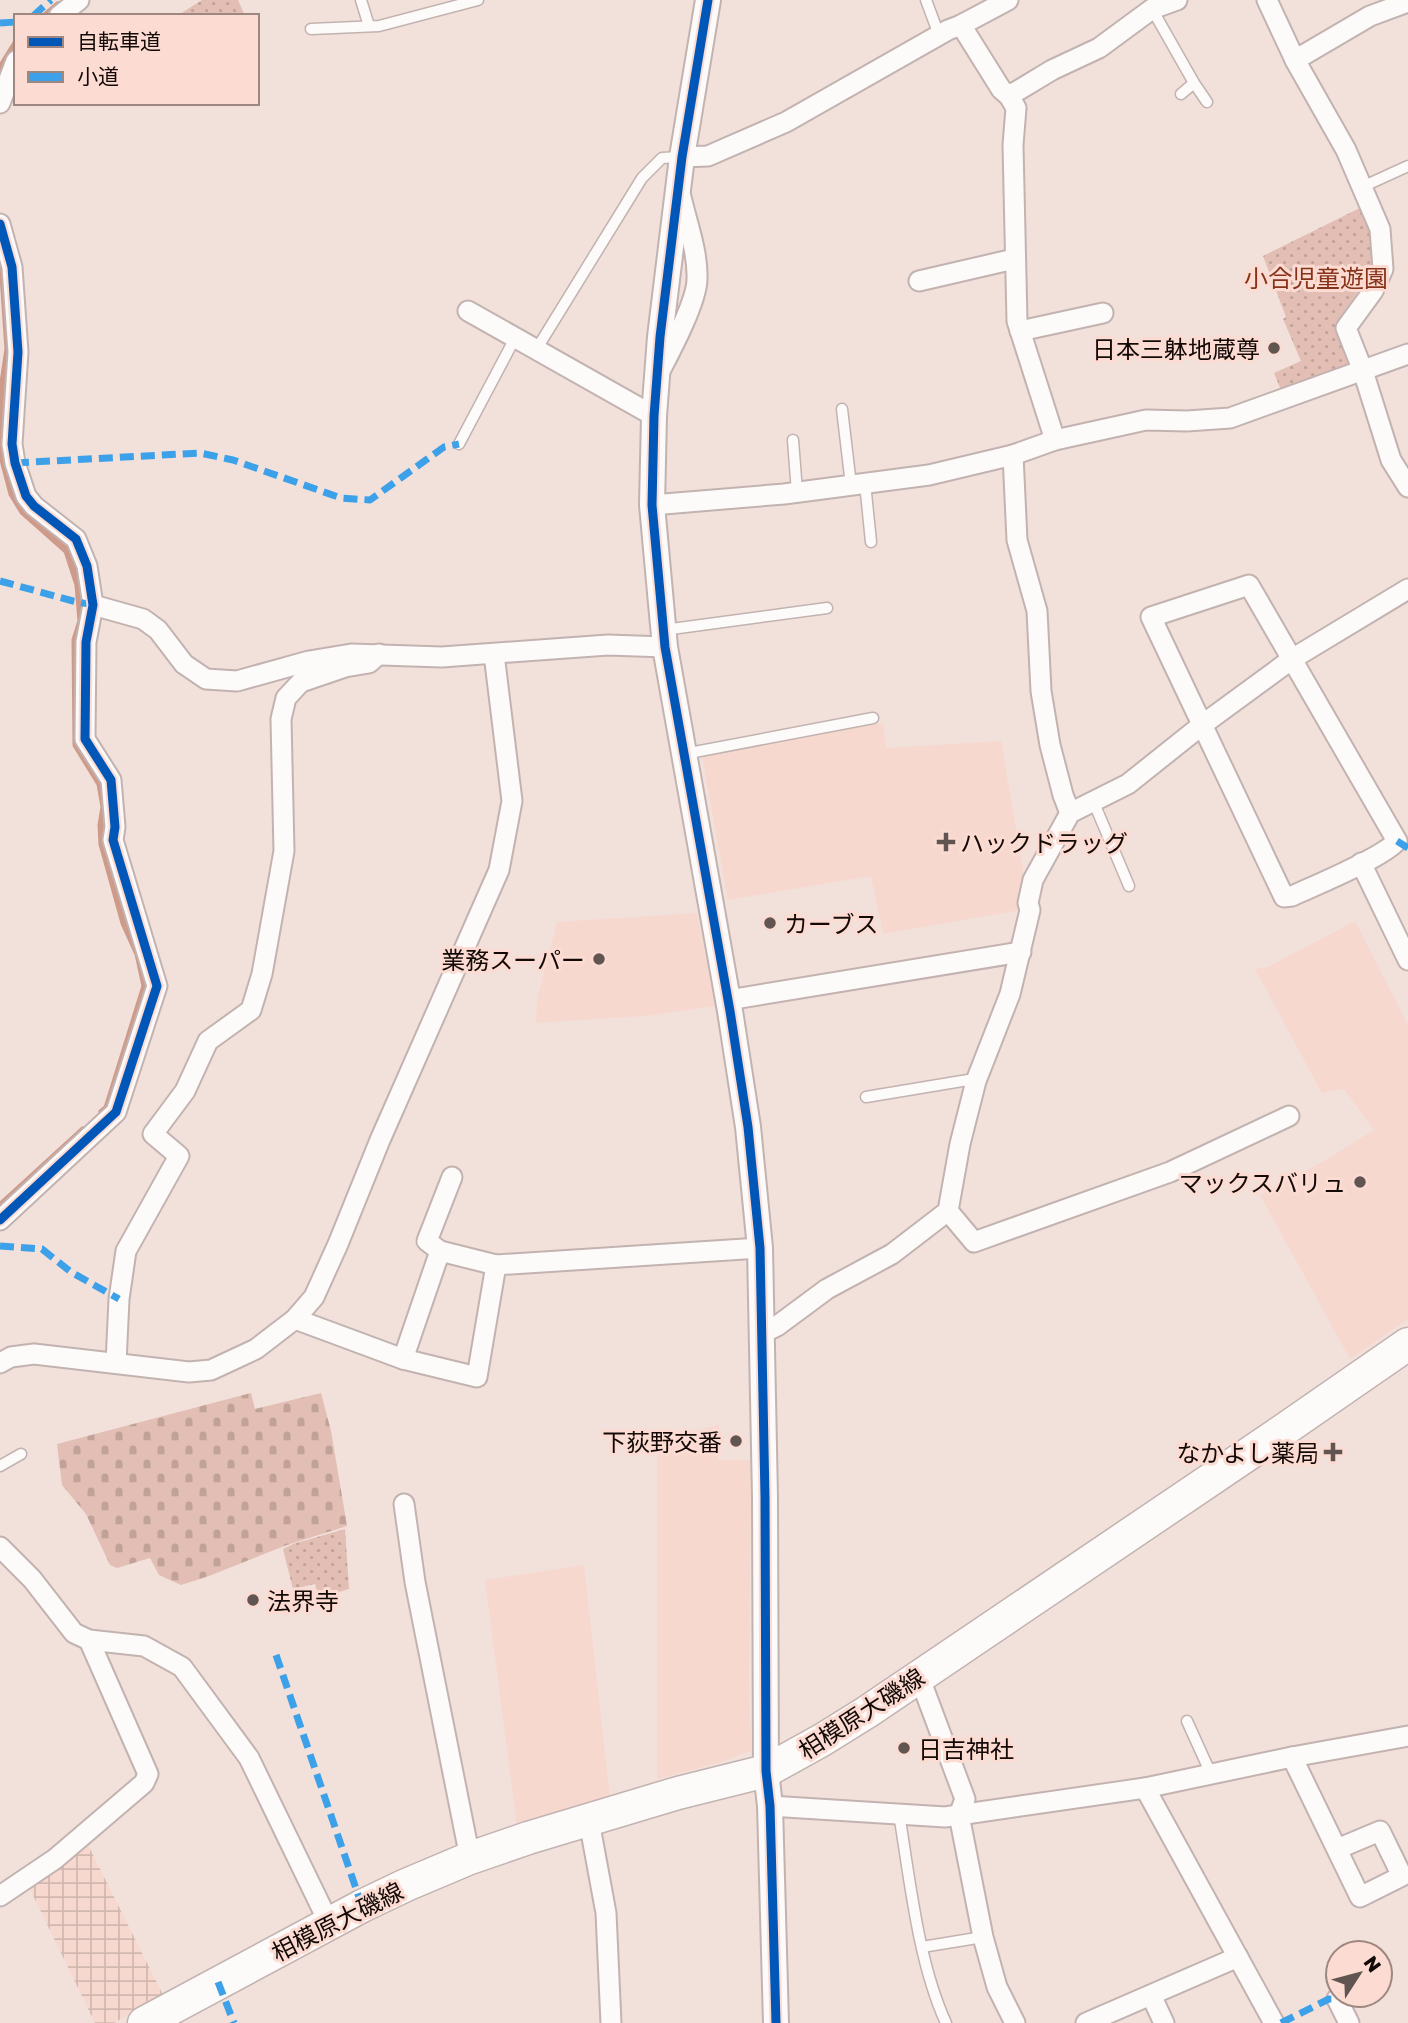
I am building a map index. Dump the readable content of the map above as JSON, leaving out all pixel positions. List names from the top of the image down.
{
  "streets": {
    "main road": ["相模原大磯線"]
  },
  "parks": ["小合児童遊園"],
  "places": {
    "other": [
      "日本三躰地蔵尊",
      "カーブス",
      "業務スーパー",
      "マックスバリュ",
      "下荻野交番",
      "法界寺",
      "日吉神社"
    ],
    "health": ["ハックドラッグ", "なかよし薬局"]
  },
  "legend": ["自転車道", "小道"],
  "north": "top right"
}
